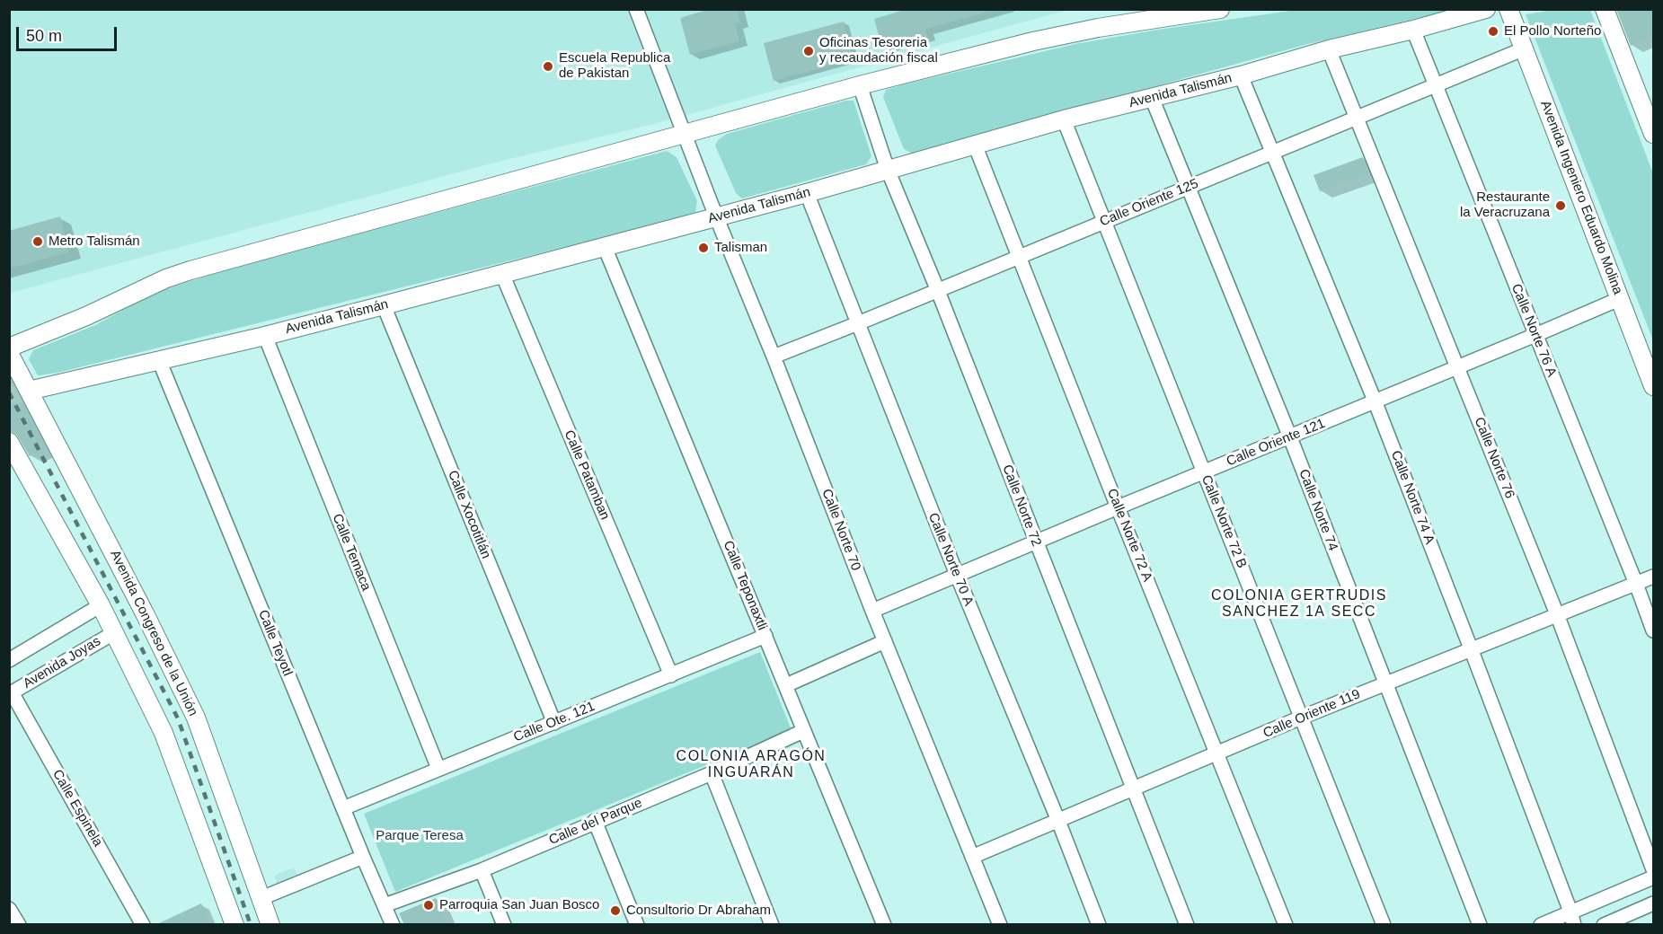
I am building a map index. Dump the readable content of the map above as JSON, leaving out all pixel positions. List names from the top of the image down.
{
  "streets": {
    "main road": ["Avenida Talismán", "Avenida Ingeniero Eduardo Molina", "Avenida Congreso de la Unión"],
    "street": [
      "Calle Oriente 125",
      "Calle Norte 76 A",
      "Calle Oriente 121",
      "Calle Norte 76",
      "Calle Patamban",
      "Calle Norte 74 A",
      "Calle Norte 72",
      "Calle Norte 74",
      "Calle Xocotitlán",
      "Calle Norte 72 B",
      "Calle Norte 70",
      "Calle Norte 72 A",
      "Calle Temaca",
      "Calle Norte 70 A",
      "Calle Teponaxtli",
      "Calle Teyotl",
      "Avenida Joyas",
      "Calle Oriente 119",
      "Calle Ote. 121",
      "Calle Espinela",
      "Calle del Parque"
    ]
  },
  "crossings": [
    ["Avenida Talismán", "Calle Norte 76 A"],
    ["Avenida Talismán", "Calle Norte 76"],
    ["Avenida Talismán", "Calle Patamban"],
    ["Avenida Talismán", "Calle Norte 74 A"],
    ["Avenida Talismán", "Calle Norte 72"],
    ["Avenida Talismán", "Calle Norte 74"],
    ["Avenida Talismán", "Calle Xocotitlán"],
    ["Avenida Talismán", "Calle Norte 72 B"],
    ["Avenida Talismán", "Calle Norte 70"],
    ["Avenida Talismán", "Calle Norte 72 A"],
    ["Avenida Talismán", "Calle Temaca"],
    ["Avenida Talismán", "Calle Norte 70 A"],
    ["Avenida Talismán", "Calle Teponaxtli"],
    ["Avenida Talismán", "Avenida Congreso de la Unión"],
    ["Avenida Talismán", "Calle Teyotl"],
    ["Avenida Ingeniero Eduardo Molina", "Calle Oriente 125"],
    ["Avenida Ingeniero Eduardo Molina", "Calle Oriente 121"],
    ["Calle Oriente 125", "Calle Norte 76 A"],
    ["Calle Oriente 125", "Calle Norte 76"],
    ["Calle Oriente 125", "Calle Norte 74 A"],
    ["Calle Oriente 125", "Calle Norte 72"],
    ["Calle Oriente 125", "Calle Norte 74"],
    ["Calle Oriente 125", "Calle Norte 72 B"],
    ["Calle Oriente 125", "Calle Norte 70"],
    ["Calle Oriente 125", "Calle Norte 72 A"],
    ["Calle Oriente 125", "Calle Norte 70 A"],
    ["Calle Norte 76 A", "Calle Oriente 121"],
    ["Calle Norte 76 A", "Calle Oriente 119"],
    ["Calle Oriente 121", "Calle Norte 76"],
    ["Calle Oriente 121", "Calle Norte 74 A"],
    ["Calle Oriente 121", "Calle Norte 72"],
    ["Calle Oriente 121", "Calle Norte 74"],
    ["Calle Oriente 121", "Calle Norte 72 B"],
    ["Calle Oriente 121", "Calle Norte 70"],
    ["Calle Oriente 121", "Calle Norte 72 A"],
    ["Calle Oriente 121", "Calle Norte 70 A"],
    ["Calle Norte 76", "Calle Oriente 119"],
    ["Calle Patamban", "Calle Ote. 121"],
    ["Calle Norte 74 A", "Calle Oriente 119"],
    ["Calle Norte 72", "Calle Oriente 119"],
    ["Calle Norte 74", "Calle Oriente 119"],
    ["Calle Xocotitlán", "Calle Ote. 121"],
    ["Calle Norte 72 B", "Calle Oriente 119"],
    ["Calle Norte 70", "Calle Oriente 119"],
    ["Calle Norte 72 A", "Calle Oriente 119"],
    ["Calle Temaca", "Calle Ote. 121"],
    ["Calle Norte 70 A", "Calle Oriente 119"],
    ["Calle Teponaxtli", "Calle Ote. 121"],
    ["Calle Teponaxtli", "Calle del Parque"],
    ["Calle Teyotl", "Calle Ote. 121"],
    ["Calle Teyotl", "Calle del Parque"],
    ["Avenida Joyas", "Calle Espinela"]
  ],
  "districts": ["COLONIA GERTRUDIS SANCHEZ 1A SECC", "COLONIA ARAGÓN INGUARÁN"],
  "parks": ["Parque Teresa"],
  "places": [
    "El Pollo Norteño",
    "Oficinas Tesoreria y recaudación fiscal",
    "Escuela Republica de Pakistan",
    "Restaurante la Veracruzana",
    "Metro Talismán",
    "Talisman",
    "Parroquia San Juan Bosco",
    "Consultorio Dr Abraham"
  ],
  "scale_bar": "50 m"
}
